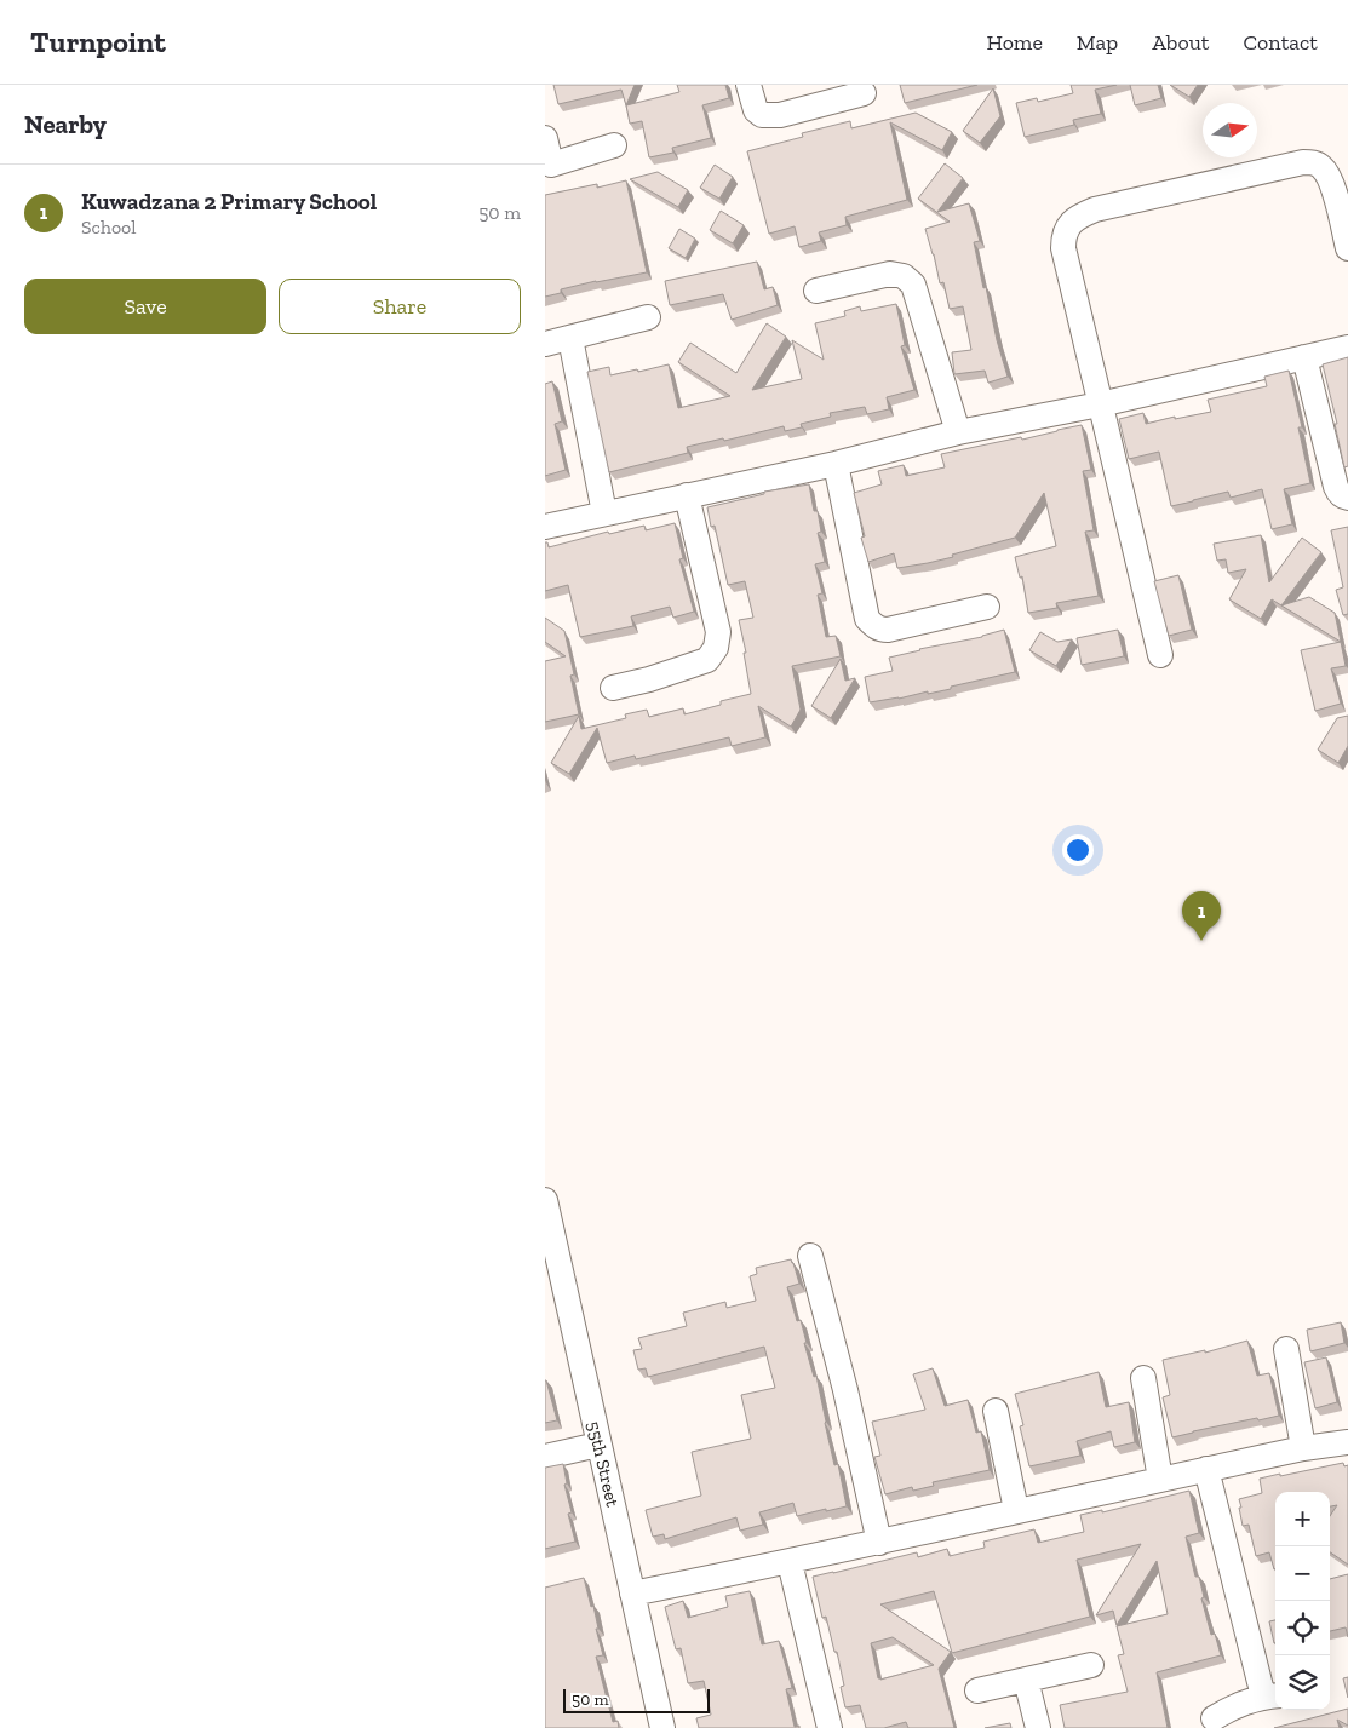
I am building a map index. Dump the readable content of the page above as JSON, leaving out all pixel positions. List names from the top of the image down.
{
  "streets": {
    "street": ["55th Street"]
  },
  "scale_bar": "50 m",
  "north": "right",
  "page": {
    "header": "Turnpoint",
    "nav": [
      "Home",
      "Map",
      "About",
      "Contact"
    ],
    "heading": "Nearby",
    "list": [
      {
        "mark": "1",
        "name": "Kuwadzana 2 Primary School",
        "note": "School",
        "value": "50 m"
      }
    ],
    "buttons": ["Save", "Share"],
    "pins": "1",
    "map_buttons": ["+", "−"],
    "scale": "50 m"
  }
}
